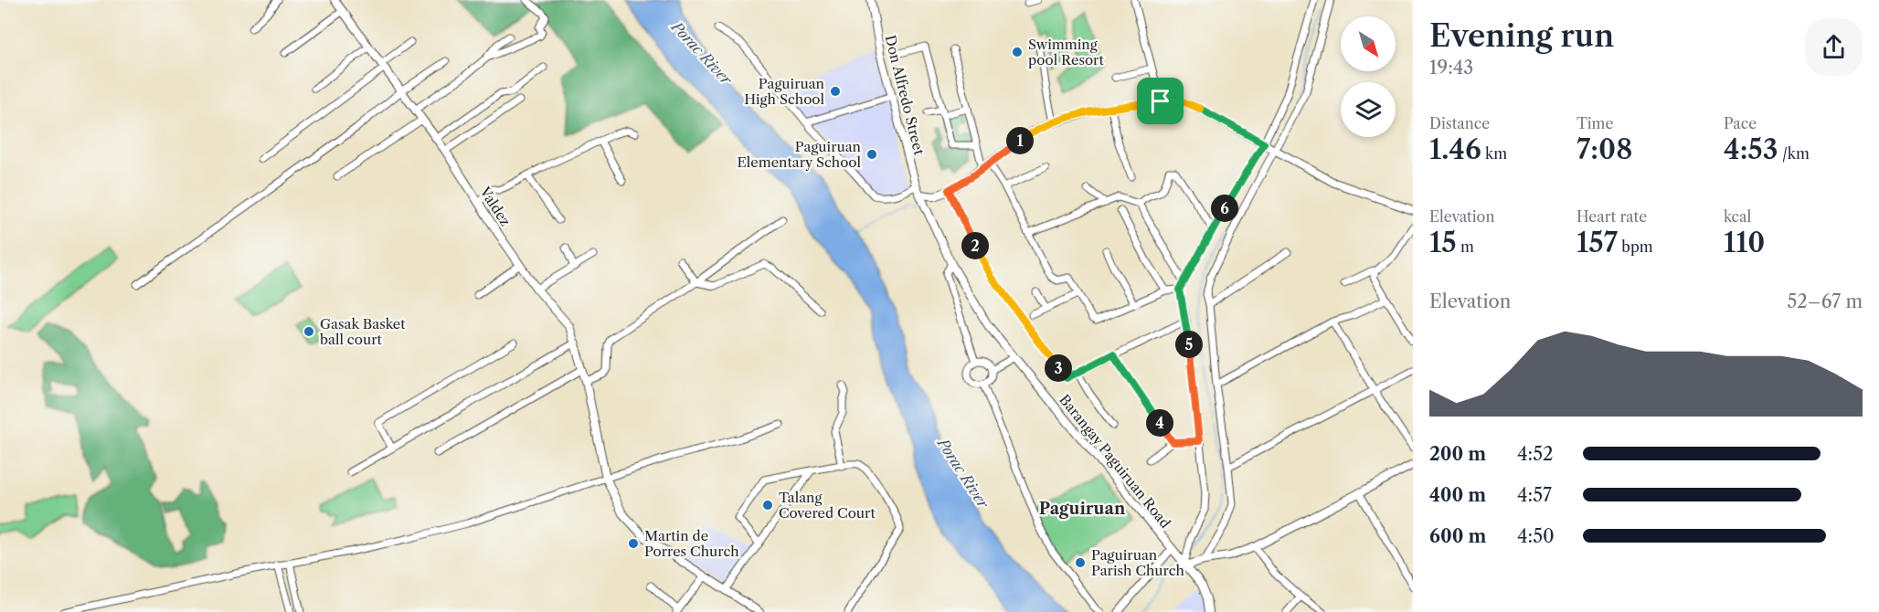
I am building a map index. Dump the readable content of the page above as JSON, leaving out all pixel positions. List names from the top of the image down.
{
  "streets": {
    "street": ["Don Alfredo Street", "Valdez", "Barangay Paguiruan Road"]
  },
  "crossings": [
    ["Don Alfredo Street", "Barangay Paguiruan Road"]
  ],
  "districts": ["Paguiruan"],
  "water": ["Porac River"],
  "places": [
    "Swimming pool Resort",
    "Paguiruan High School",
    "Paguiruan Elementary School",
    "Gasak Basket ball court",
    "Talang Covered Court",
    "Martin de Porres Church",
    "Paguiruan Parish Church"
  ],
  "north": "bottom right",
  "page": {
    "heading": ["Evening run", "19:43"],
    "stats": [
      ["Distance", "1.46 km"],
      ["Time", "7:08"],
      ["Pace", "4:53 /km"],
      ["Elevation", "15 m"],
      ["Heart rate", "157 bpm"],
      ["kcal", "110"]
    ],
    "pins": [
      "1",
      "6",
      "2",
      "5",
      "3",
      "4"
    ],
    "chart": ["Elevation", "52–67 m"],
    "list": [
      {
        "name": "200 m",
        "note": "4:52"
      },
      {
        "name": "400 m",
        "note": "4:57"
      },
      {
        "name": "600 m",
        "note": "4:50"
      }
    ]
  }
}
